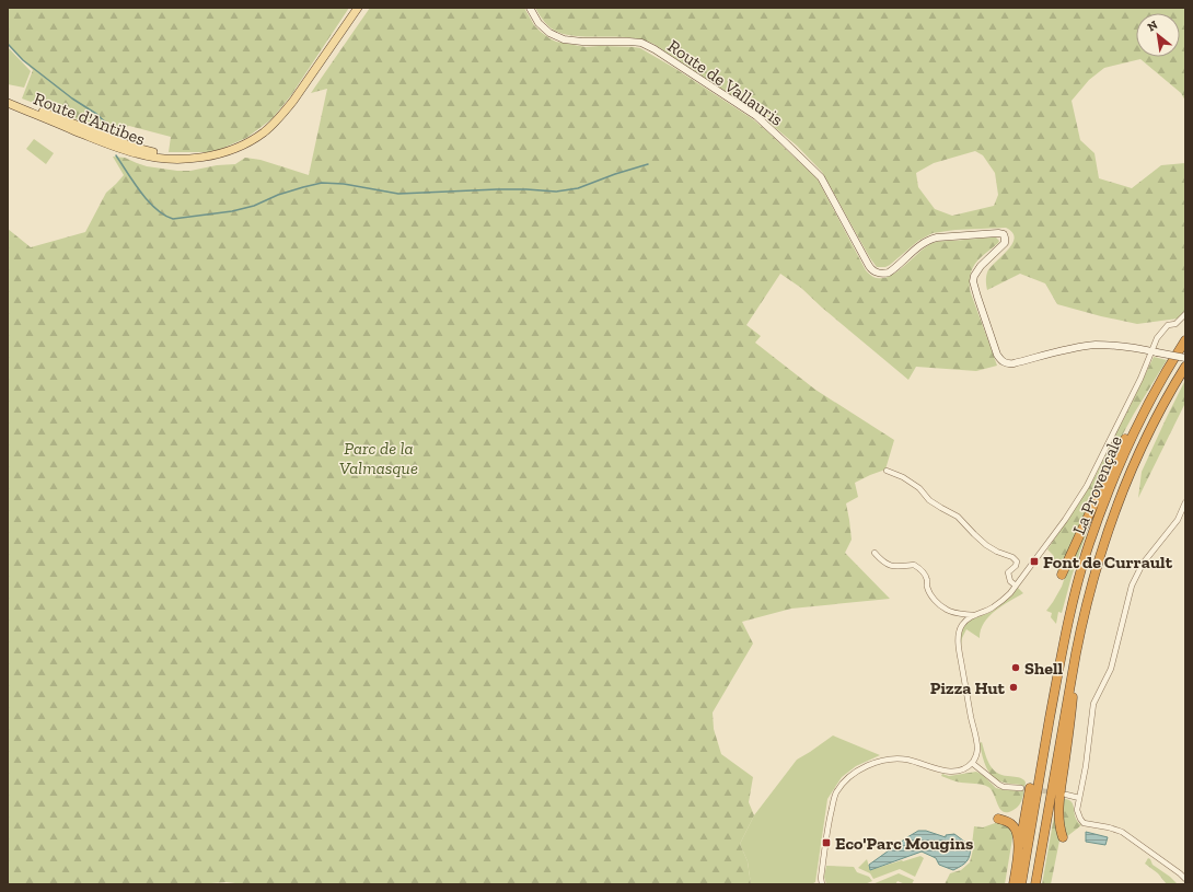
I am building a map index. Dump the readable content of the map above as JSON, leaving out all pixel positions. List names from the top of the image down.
{
  "streets": {
    "highway": ["La Provençale"],
    "main road": ["Route de Vallauris", "Route d'Antibes"]
  },
  "parks": ["Parc de la Valmasque"],
  "places": {
    "transit": ["Font de Currault", "Eco'Parc Mougins"],
    "other": ["Shell", "Pizza Hut"]
  },
  "north": "top left"
}
